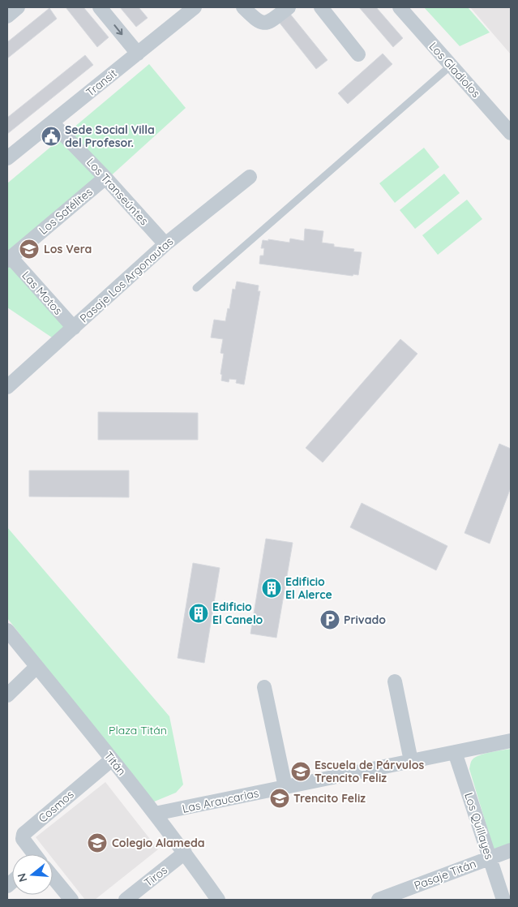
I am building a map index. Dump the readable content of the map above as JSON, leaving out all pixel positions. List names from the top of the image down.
{
  "streets": {
    "street": [
      "Los Gladiolos",
      "Transit",
      "Los Transeúntes",
      "Los Satélites",
      "Pasaje Los Argonautas",
      "Las Motos",
      "Titán",
      "Las Araucarias",
      "Cosmos",
      "Los Quillayes",
      "Pasaje Titán",
      "Tiros"
    ]
  },
  "crossings": [
    ["Transit", "Los Transeúntes"],
    ["Los Transeúntes", "Los Satélites"],
    ["Los Transeúntes", "Pasaje Los Argonautas"],
    ["Los Satélites", "Las Motos"],
    ["Pasaje Los Argonautas", "Las Motos"],
    ["Titán", "Las Araucarias"],
    ["Titán", "Cosmos"],
    ["Titán", "Tiros"],
    ["Las Araucarias", "Los Quillayes"],
    ["Los Quillayes", "Pasaje Titán"]
  ],
  "parks": ["Plaza Titán"],
  "places": {
    "public building": ["Sede Social Villa del Profesor."],
    "school or university": [
      "Los Vera",
      "Escuela de Párvulos Trencito Feliz",
      "Trencito Feliz",
      "Colegio Alameda"
    ],
    "building": ["Edificio El Alerce", "Edificio El Canelo"],
    "parking": ["Privado"]
  },
  "north": "left"
}
